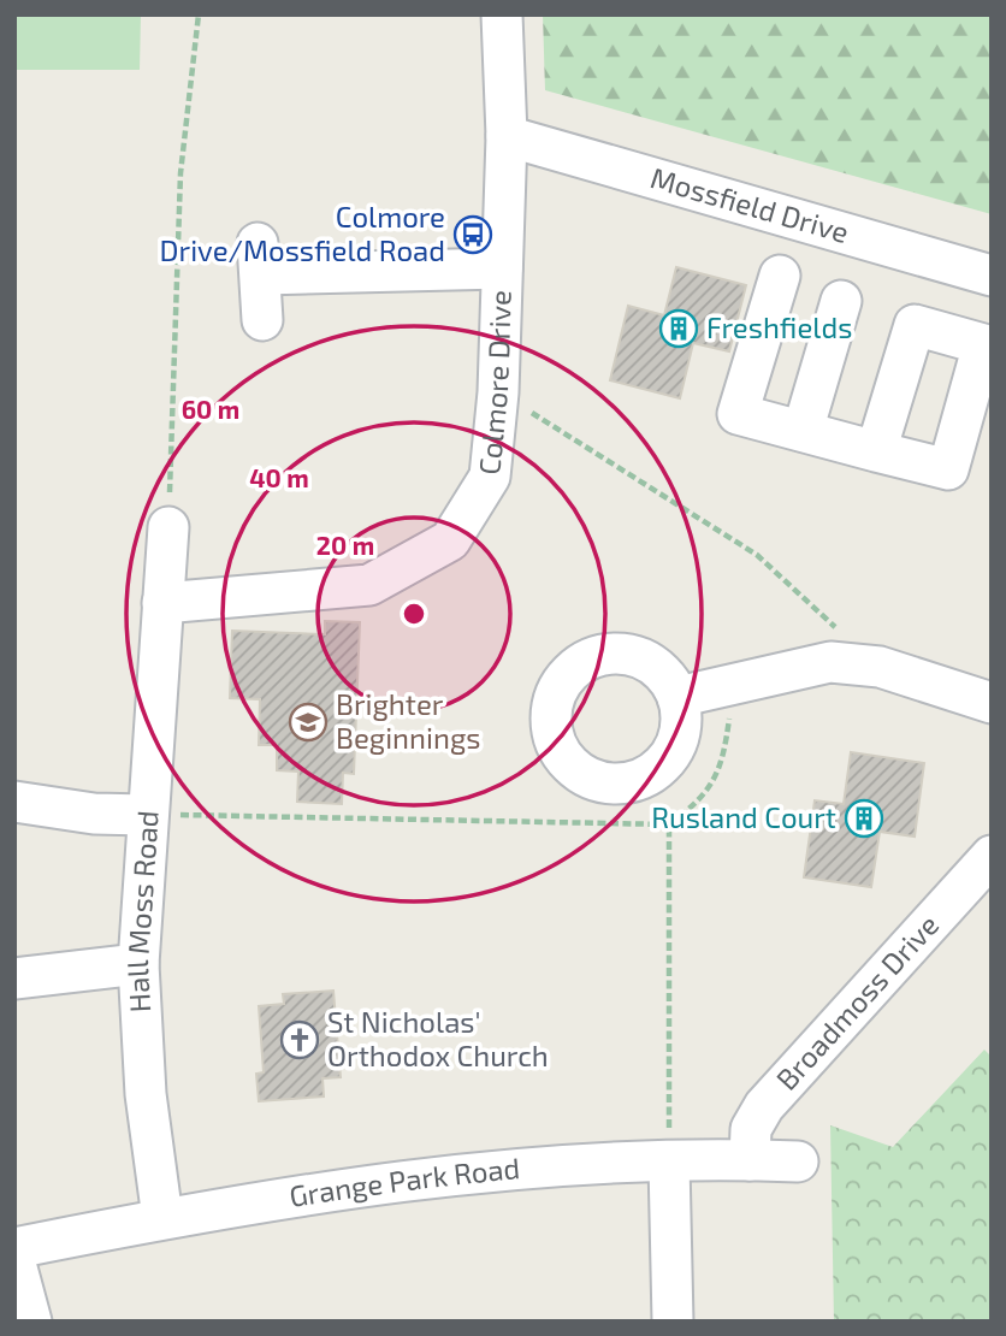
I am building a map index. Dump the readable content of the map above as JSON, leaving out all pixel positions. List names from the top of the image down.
{
  "streets": {
    "street": [
      "Mossfield Drive",
      "Colmore Drive",
      "Hall Moss Road",
      "Broadmoss Drive",
      "Grange Park Road"
    ]
  },
  "crossings": [
    ["Mossfield Drive", "Colmore Drive"],
    ["Colmore Drive", "Hall Moss Road"],
    ["Hall Moss Road", "Grange Park Road"],
    ["Broadmoss Drive", "Grange Park Road"]
  ],
  "places": {
    "bus stop": ["Colmore Drive/Mossfield Road"],
    "building": ["Freshfields", "Rusland Court"],
    "school or university": ["Brighter Beginnings"],
    "church": ["St Nicholas' Orthodox Church"]
  },
  "rings": ["60 m", "40 m", "20 m"]
}
